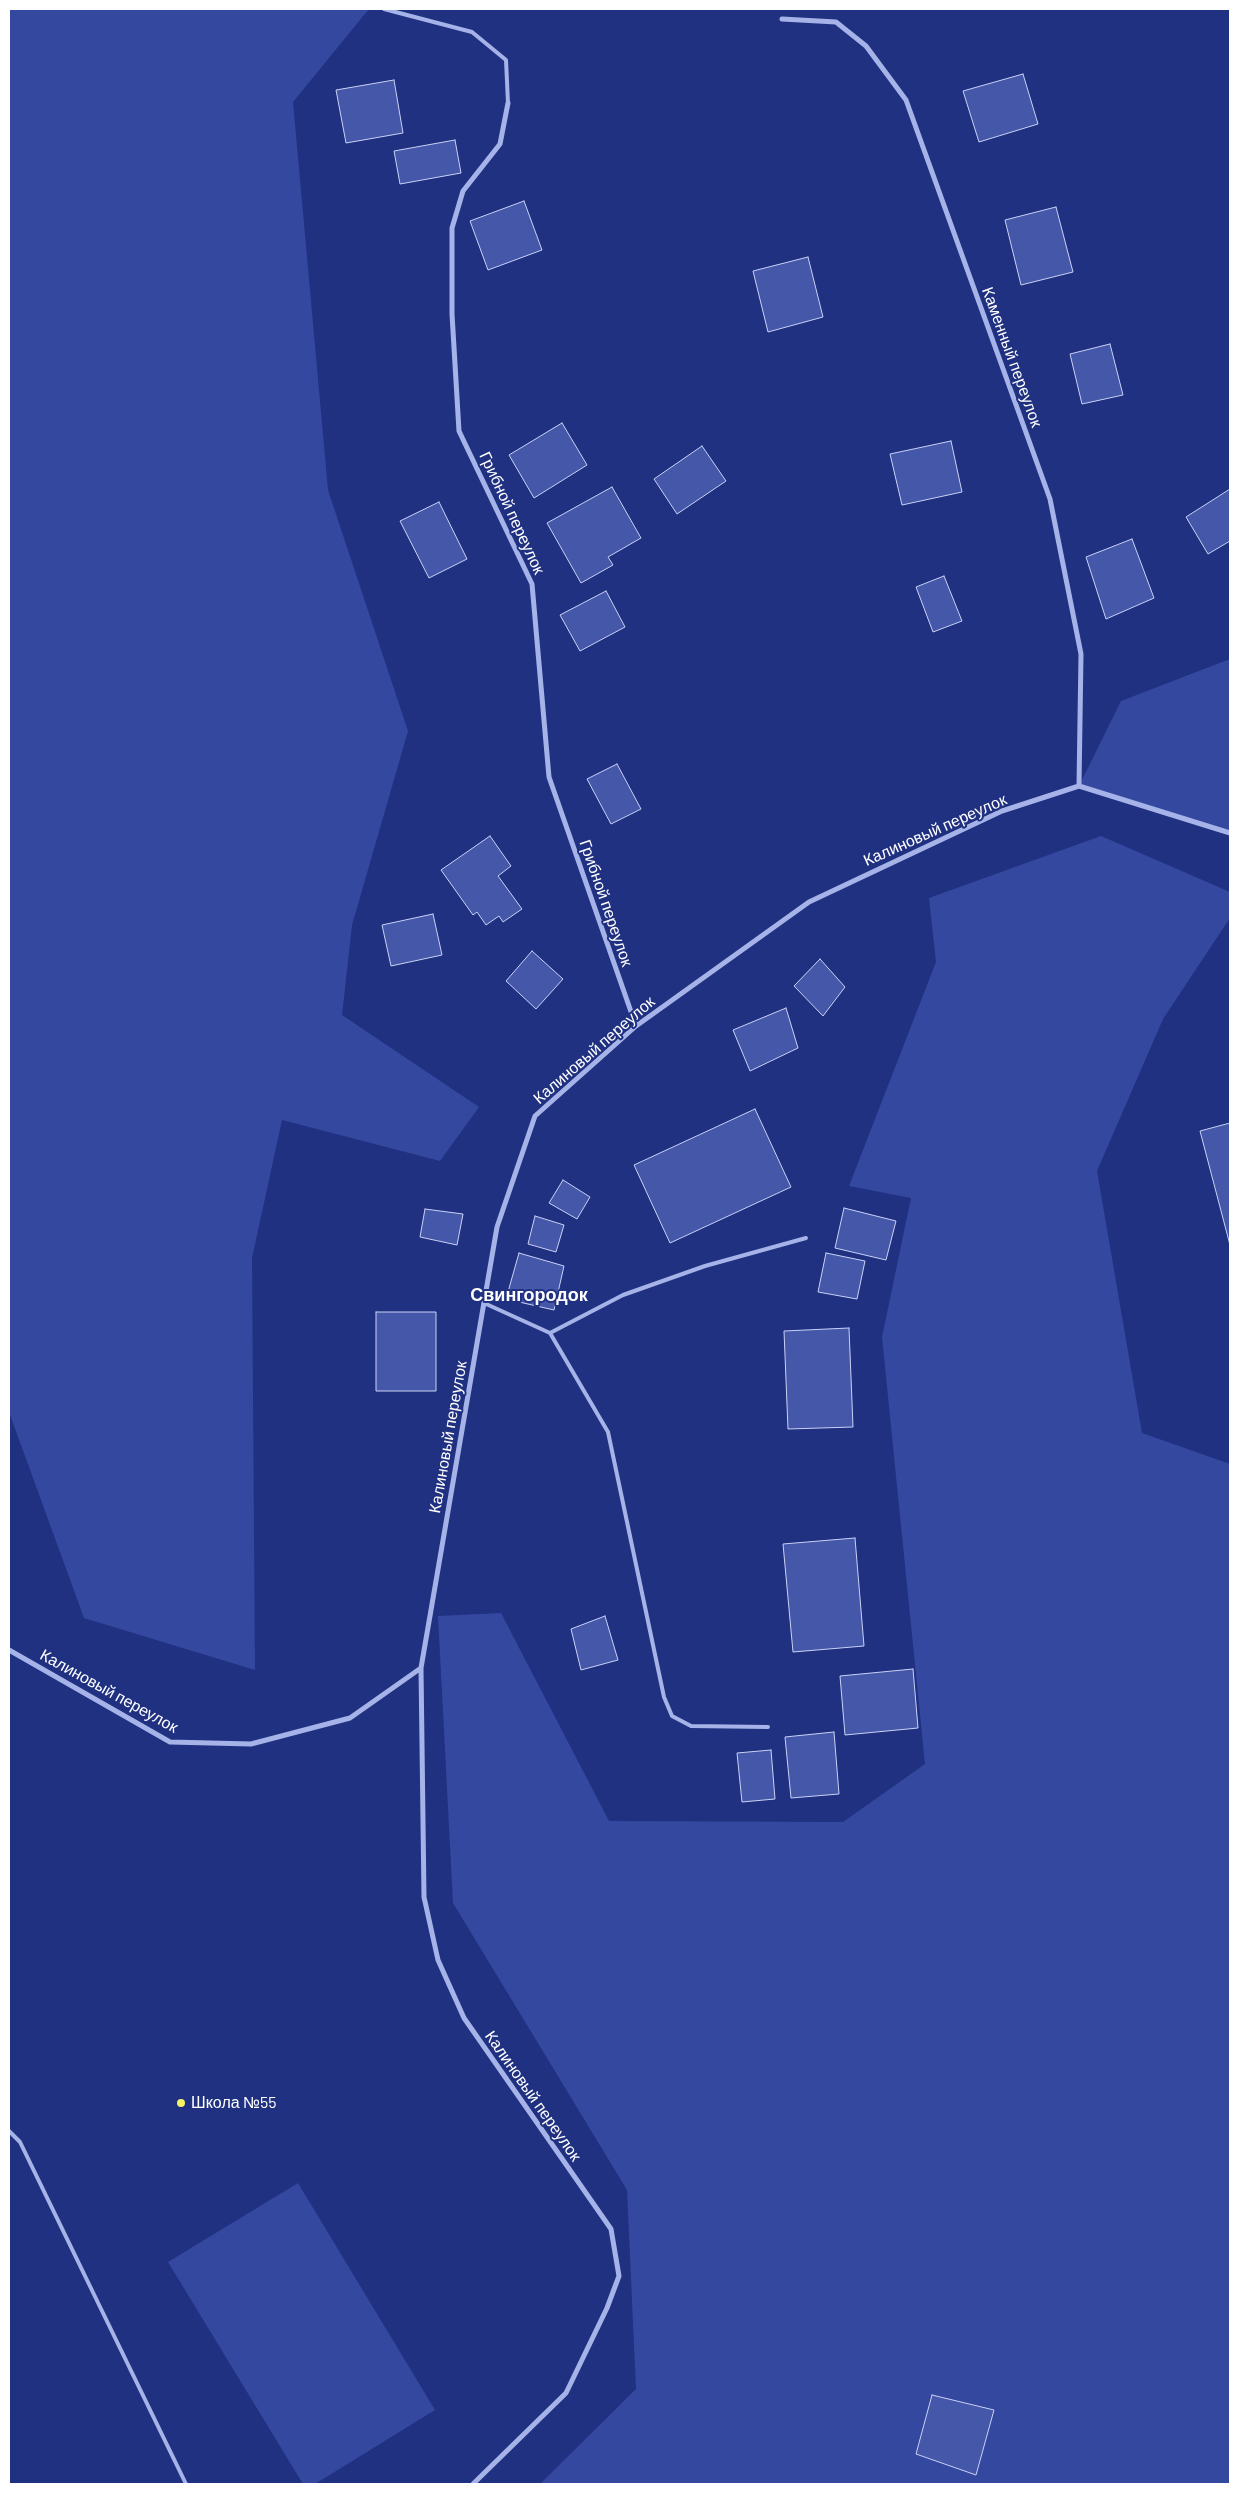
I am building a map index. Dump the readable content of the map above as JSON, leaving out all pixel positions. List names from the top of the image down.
{
  "streets": {
    "street": ["Каменный переулок", "Грибной переулок", "Калиновый переулок"]
  },
  "crossings": [
    ["Каменный переулок", "Калиновый переулок"],
    ["Грибной переулок", "Калиновый переулок"]
  ],
  "districts": ["Свингородок"],
  "places": ["Школа №55"]
}
